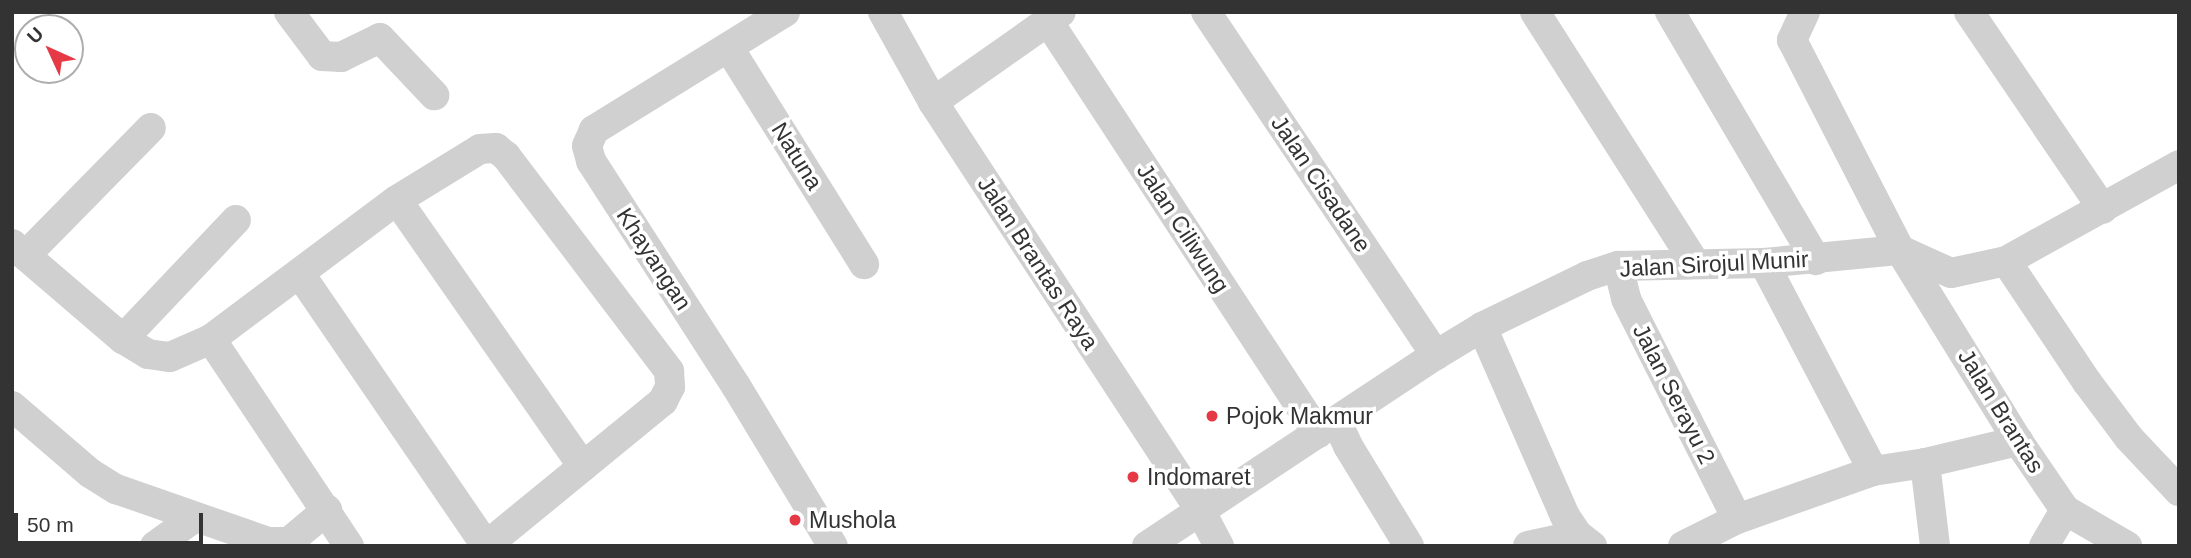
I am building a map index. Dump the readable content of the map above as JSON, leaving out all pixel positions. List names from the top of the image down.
{
  "streets": {
    "street": [
      "Natuna",
      "Jalan Cisadane",
      "Jalan Ciliwung",
      "Khayangan",
      "Jalan Brantas Raya",
      "Jalan Sirojul Munir",
      "Jalan Serayu 2",
      "Jalan Brantas"
    ]
  },
  "crossings": [
    ["Natuna", "Khayangan"],
    ["Jalan Cisadane", "Jalan Sirojul Munir"],
    ["Jalan Ciliwung", "Jalan Sirojul Munir"],
    ["Jalan Brantas Raya", "Jalan Sirojul Munir"],
    ["Jalan Sirojul Munir", "Jalan Serayu 2"],
    ["Jalan Sirojul Munir", "Jalan Brantas"]
  ],
  "places": ["Pojok Makmur", "Indomaret", "Mushola"],
  "scale_bar": "50 m",
  "north": "top left"
}
